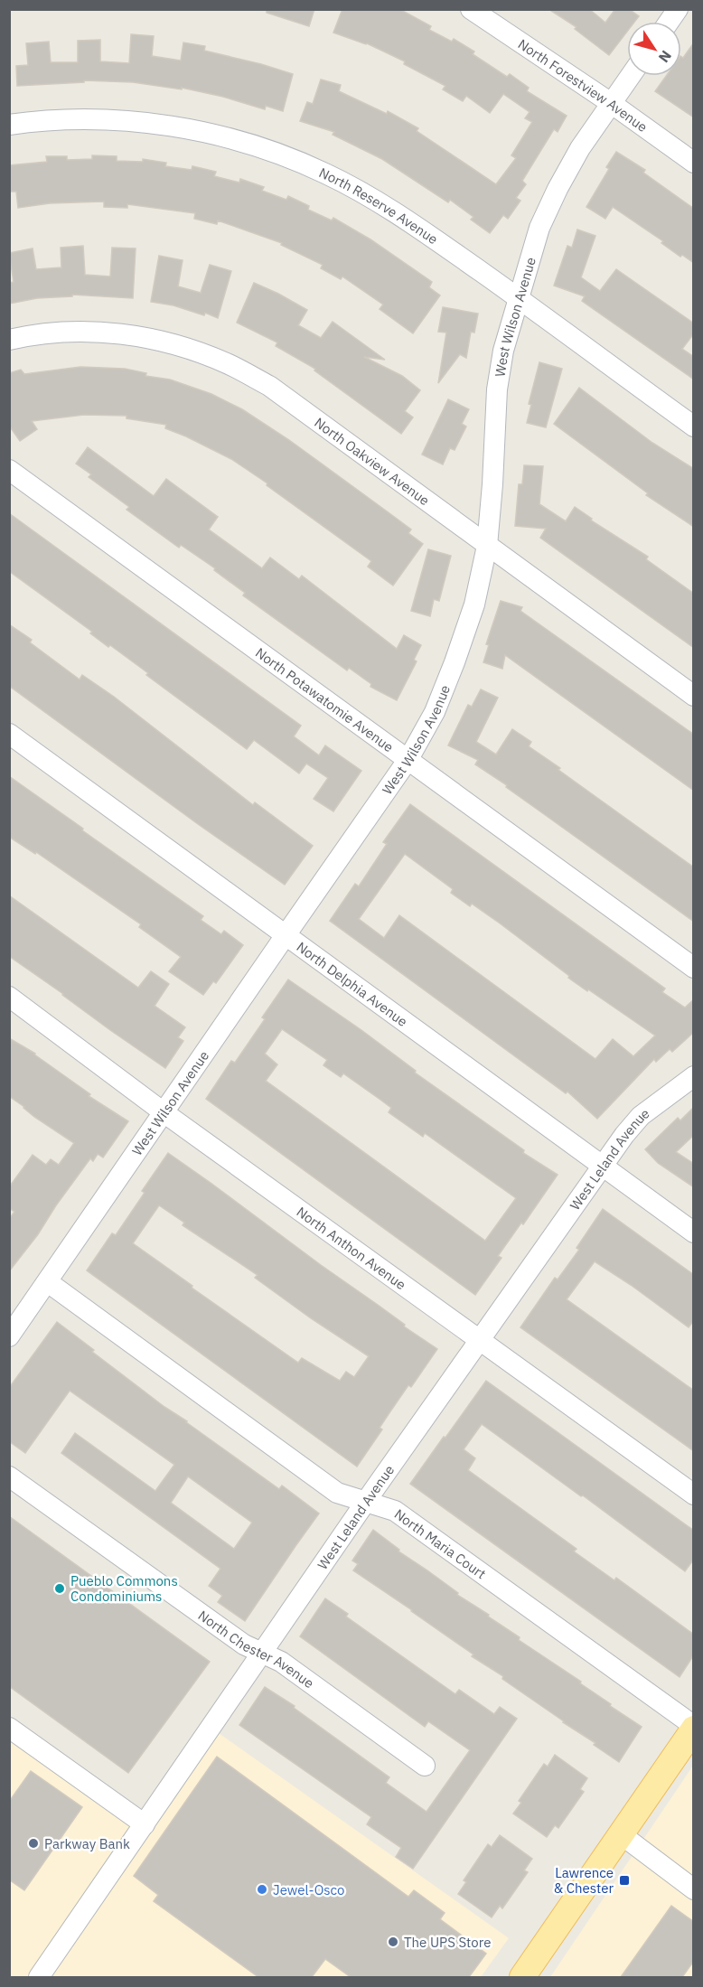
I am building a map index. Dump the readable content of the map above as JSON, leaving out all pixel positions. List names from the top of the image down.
{
  "streets": {
    "street": [
      "North Forestview Avenue",
      "North Reserve Avenue",
      "West Wilson Avenue",
      "North Oakview Avenue",
      "North Potawatomie Avenue",
      "North Delphia Avenue",
      "West Leland Avenue",
      "North Anthon Avenue",
      "North Maria Court",
      "North Chester Avenue"
    ]
  },
  "crossings": [
    ["North Forestview Avenue", "West Wilson Avenue"],
    ["North Reserve Avenue", "West Wilson Avenue"],
    ["West Wilson Avenue", "North Oakview Avenue"],
    ["West Wilson Avenue", "North Potawatomie Avenue"],
    ["West Wilson Avenue", "North Delphia Avenue"],
    ["West Wilson Avenue", "North Anthon Avenue"],
    ["West Wilson Avenue", "North Maria Court"],
    ["North Delphia Avenue", "West Leland Avenue"],
    ["West Leland Avenue", "North Anthon Avenue"],
    ["West Leland Avenue", "North Maria Court"],
    ["West Leland Avenue", "North Chester Avenue"]
  ],
  "places": {
    "other": [
      "Pueblo Commons Condominiums",
      "Parkway Bank",
      "Jewel-Osco",
      "The UPS Store"
    ],
    "transit": ["Lawrence & Chester"]
  },
  "north": "bottom right"
}
